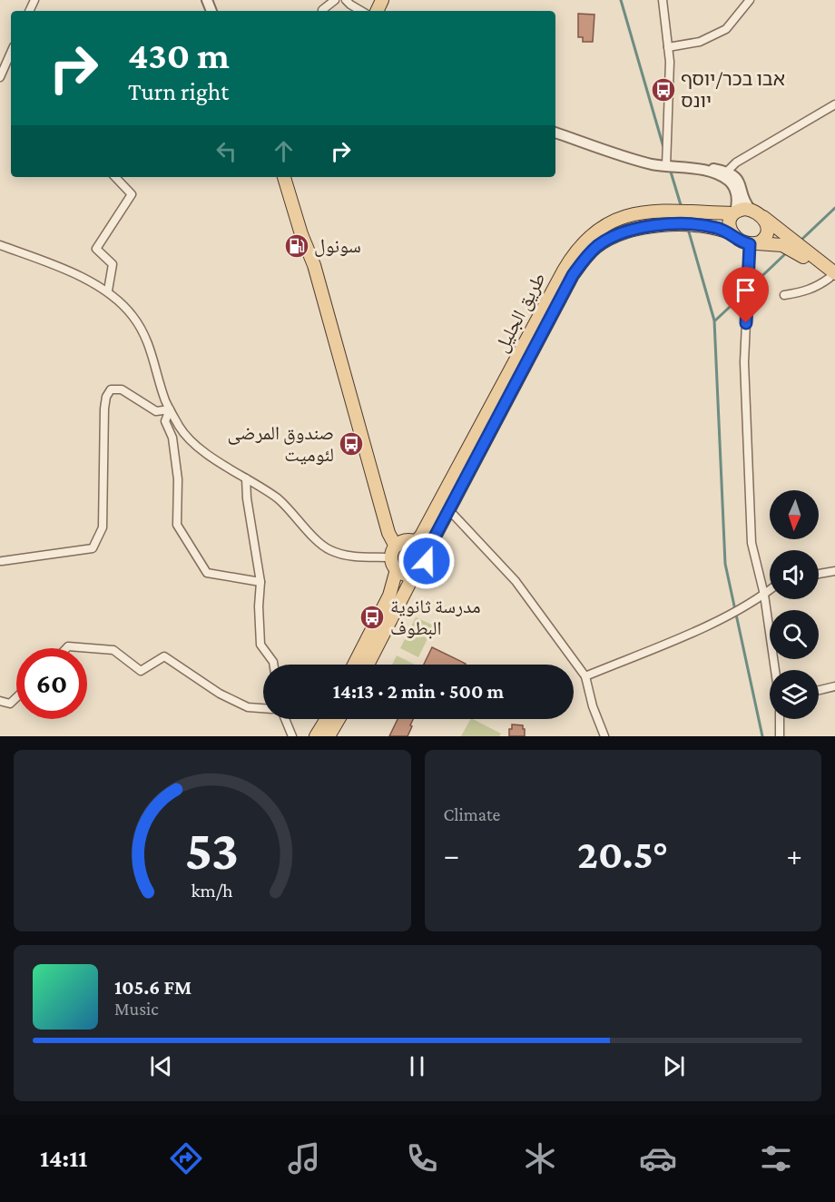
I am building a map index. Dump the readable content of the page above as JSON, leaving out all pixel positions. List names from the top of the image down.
{
  "streets": {
    "main road": ["طريق الجليل"]
  },
  "places": {
    "bus stop": ["אבו בכר/יוסף יונס", "صندوق المرضى لئوميت", "مدرسة ثانوية البطوف"],
    "fuel station": ["سونول"]
  },
  "north": "bottom",
  "page": {
    "turn": ["430 m", "Turn right"],
    "limit": "60",
    "trip": "14:13 · 2 min · 500 m",
    "tile": "Climate",
    "heat": ["−", "20.5°", "+"],
    "song": ["105.6 FM", "Music"],
    "tabs": "14:11",
    "gauge": ["53", "km/h"]
  }
}
